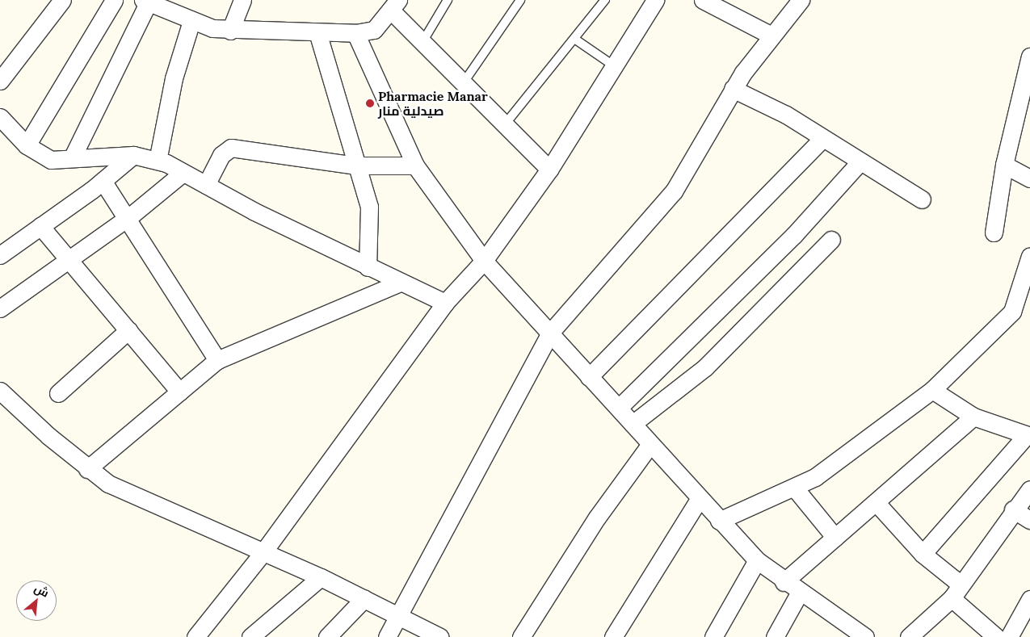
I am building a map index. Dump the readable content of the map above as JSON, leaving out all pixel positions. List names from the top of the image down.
{
  "places": ["Pharmacie Manar صيدلية منار"],
  "north": "top right"
}
